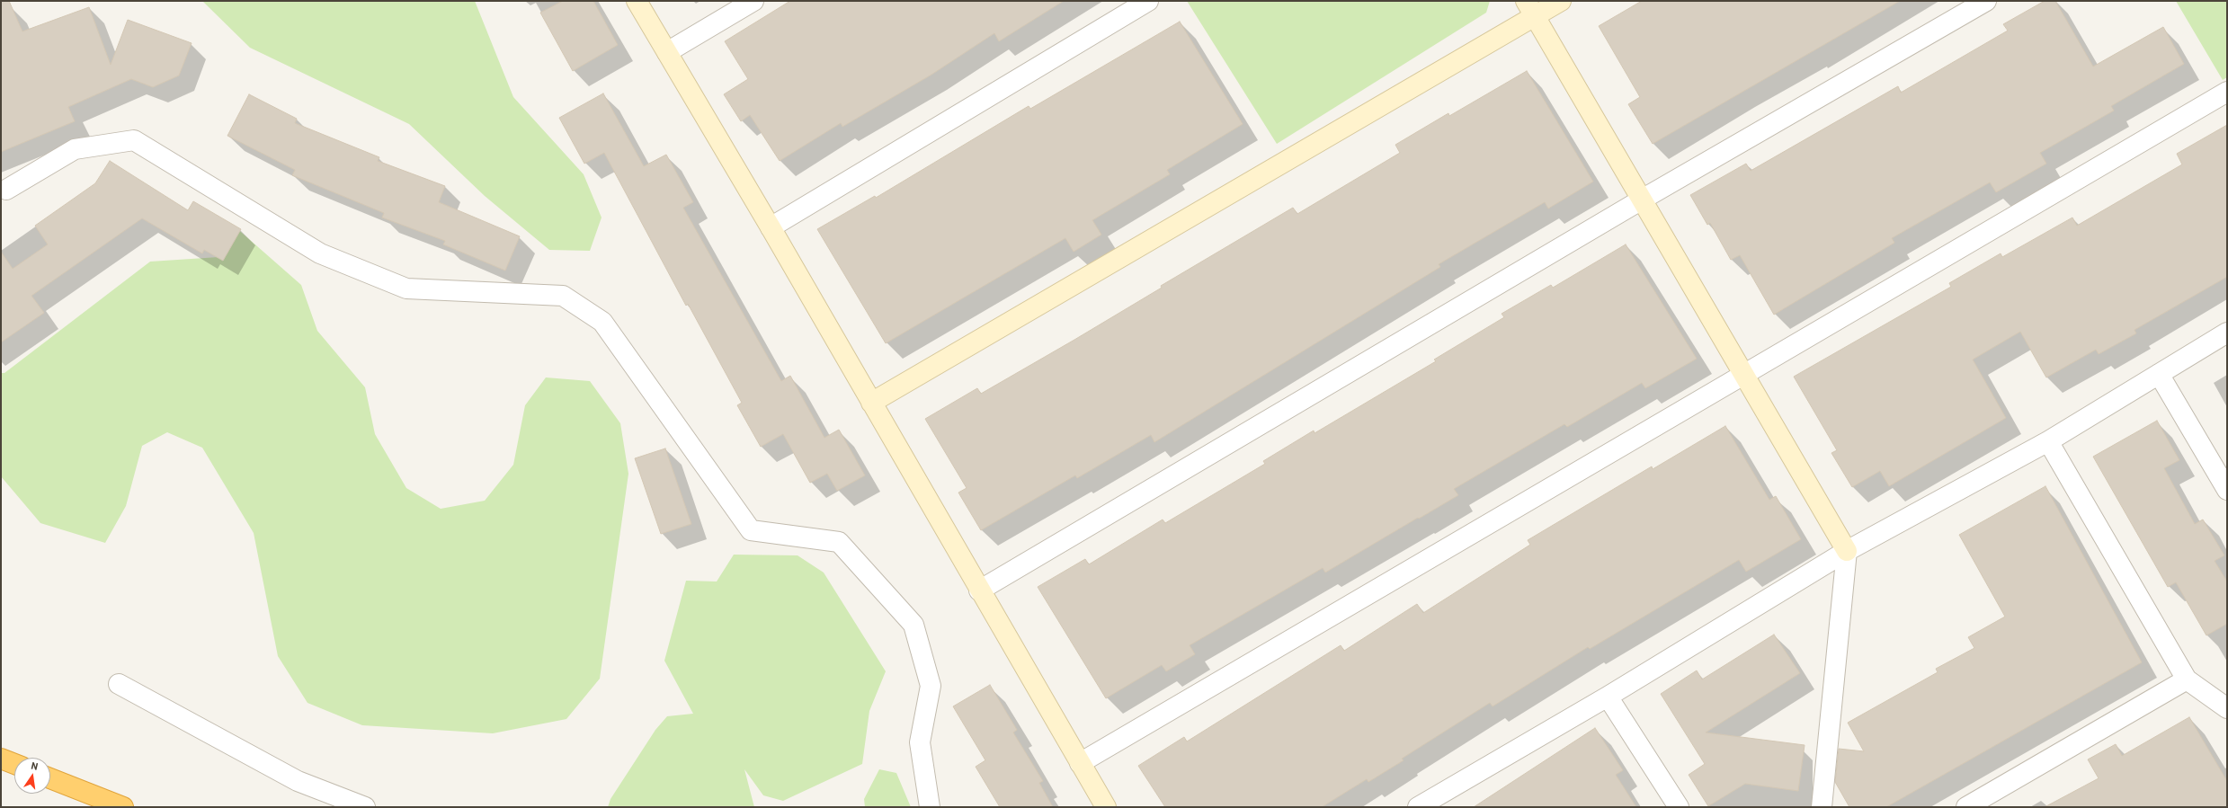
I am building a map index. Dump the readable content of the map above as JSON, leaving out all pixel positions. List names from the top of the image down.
{
  "north": "top"
}
